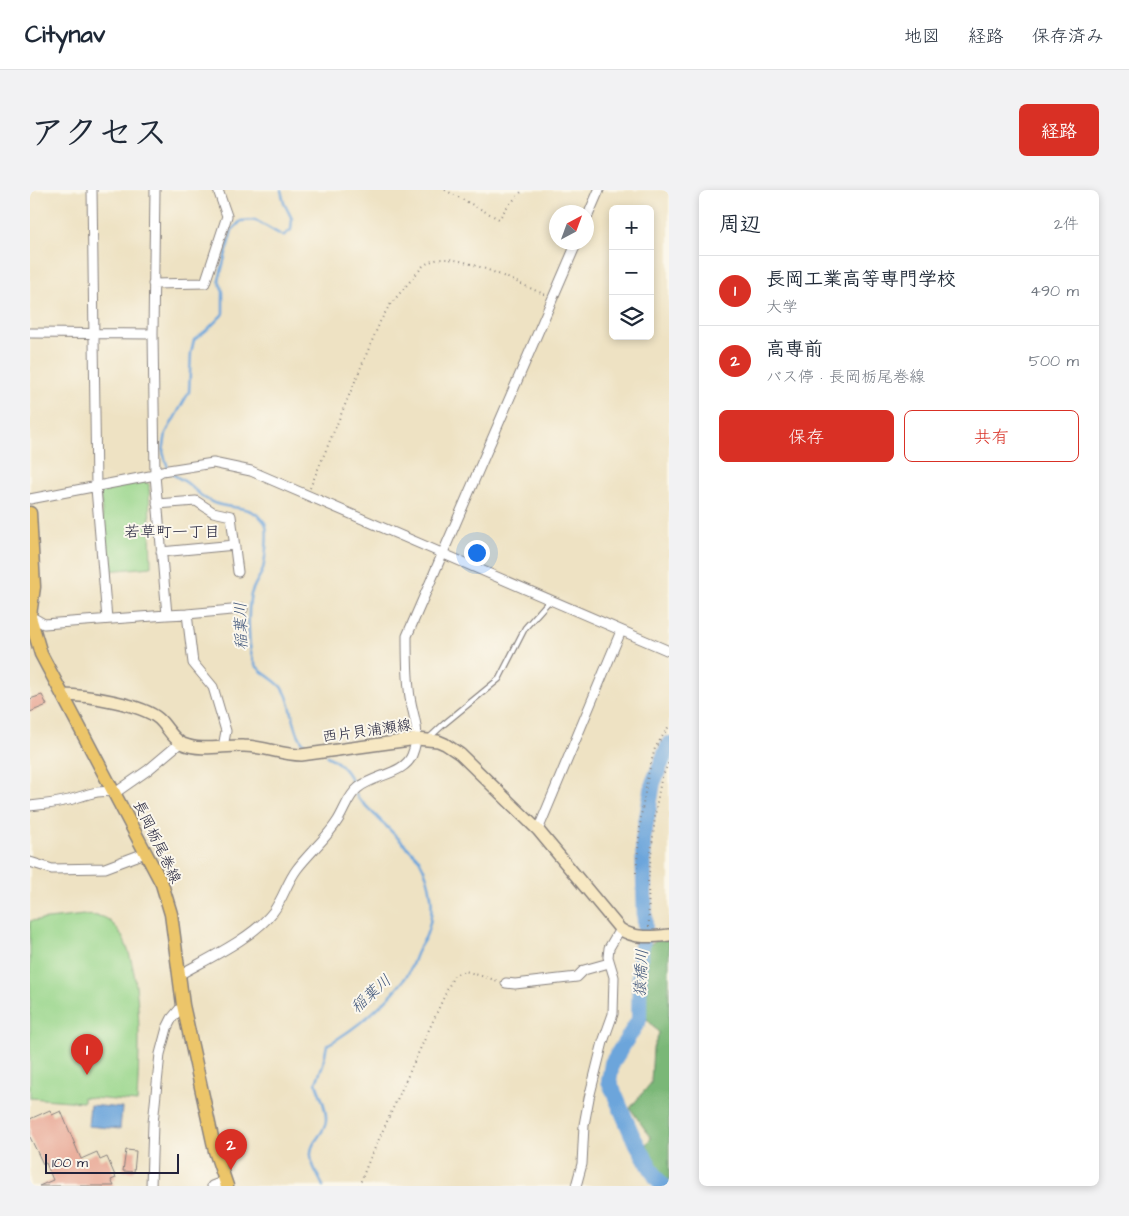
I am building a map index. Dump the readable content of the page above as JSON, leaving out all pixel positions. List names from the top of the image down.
{
  "streets": {
    "main road": ["西片貝浦瀬線", "長岡栃尾巻線"]
  },
  "districts": ["若草町一丁目"],
  "water": ["稲葉川", "猿橋川"],
  "scale_bar": "100 m",
  "north": "top right",
  "page": {
    "header": "Citynav",
    "nav": ["地図", "経路", "保存済み"],
    "title": "アクセス",
    "buttons": [
      "経路",
      ["保存", "共有"]
    ],
    "heading": ["周辺", "2件"],
    "map_buttons": ["+", "−"],
    "list": [
      {
        "mark": "1",
        "name": "長岡工業高等専門学校",
        "note": "大学",
        "value": "490 m"
      },
      {
        "mark": "2",
        "name": "高専前",
        "note": "バス停 · 長岡栃尾巻線",
        "value": "500 m"
      }
    ],
    "pins": ["1", "2"],
    "scale": "100 m"
  }
}
